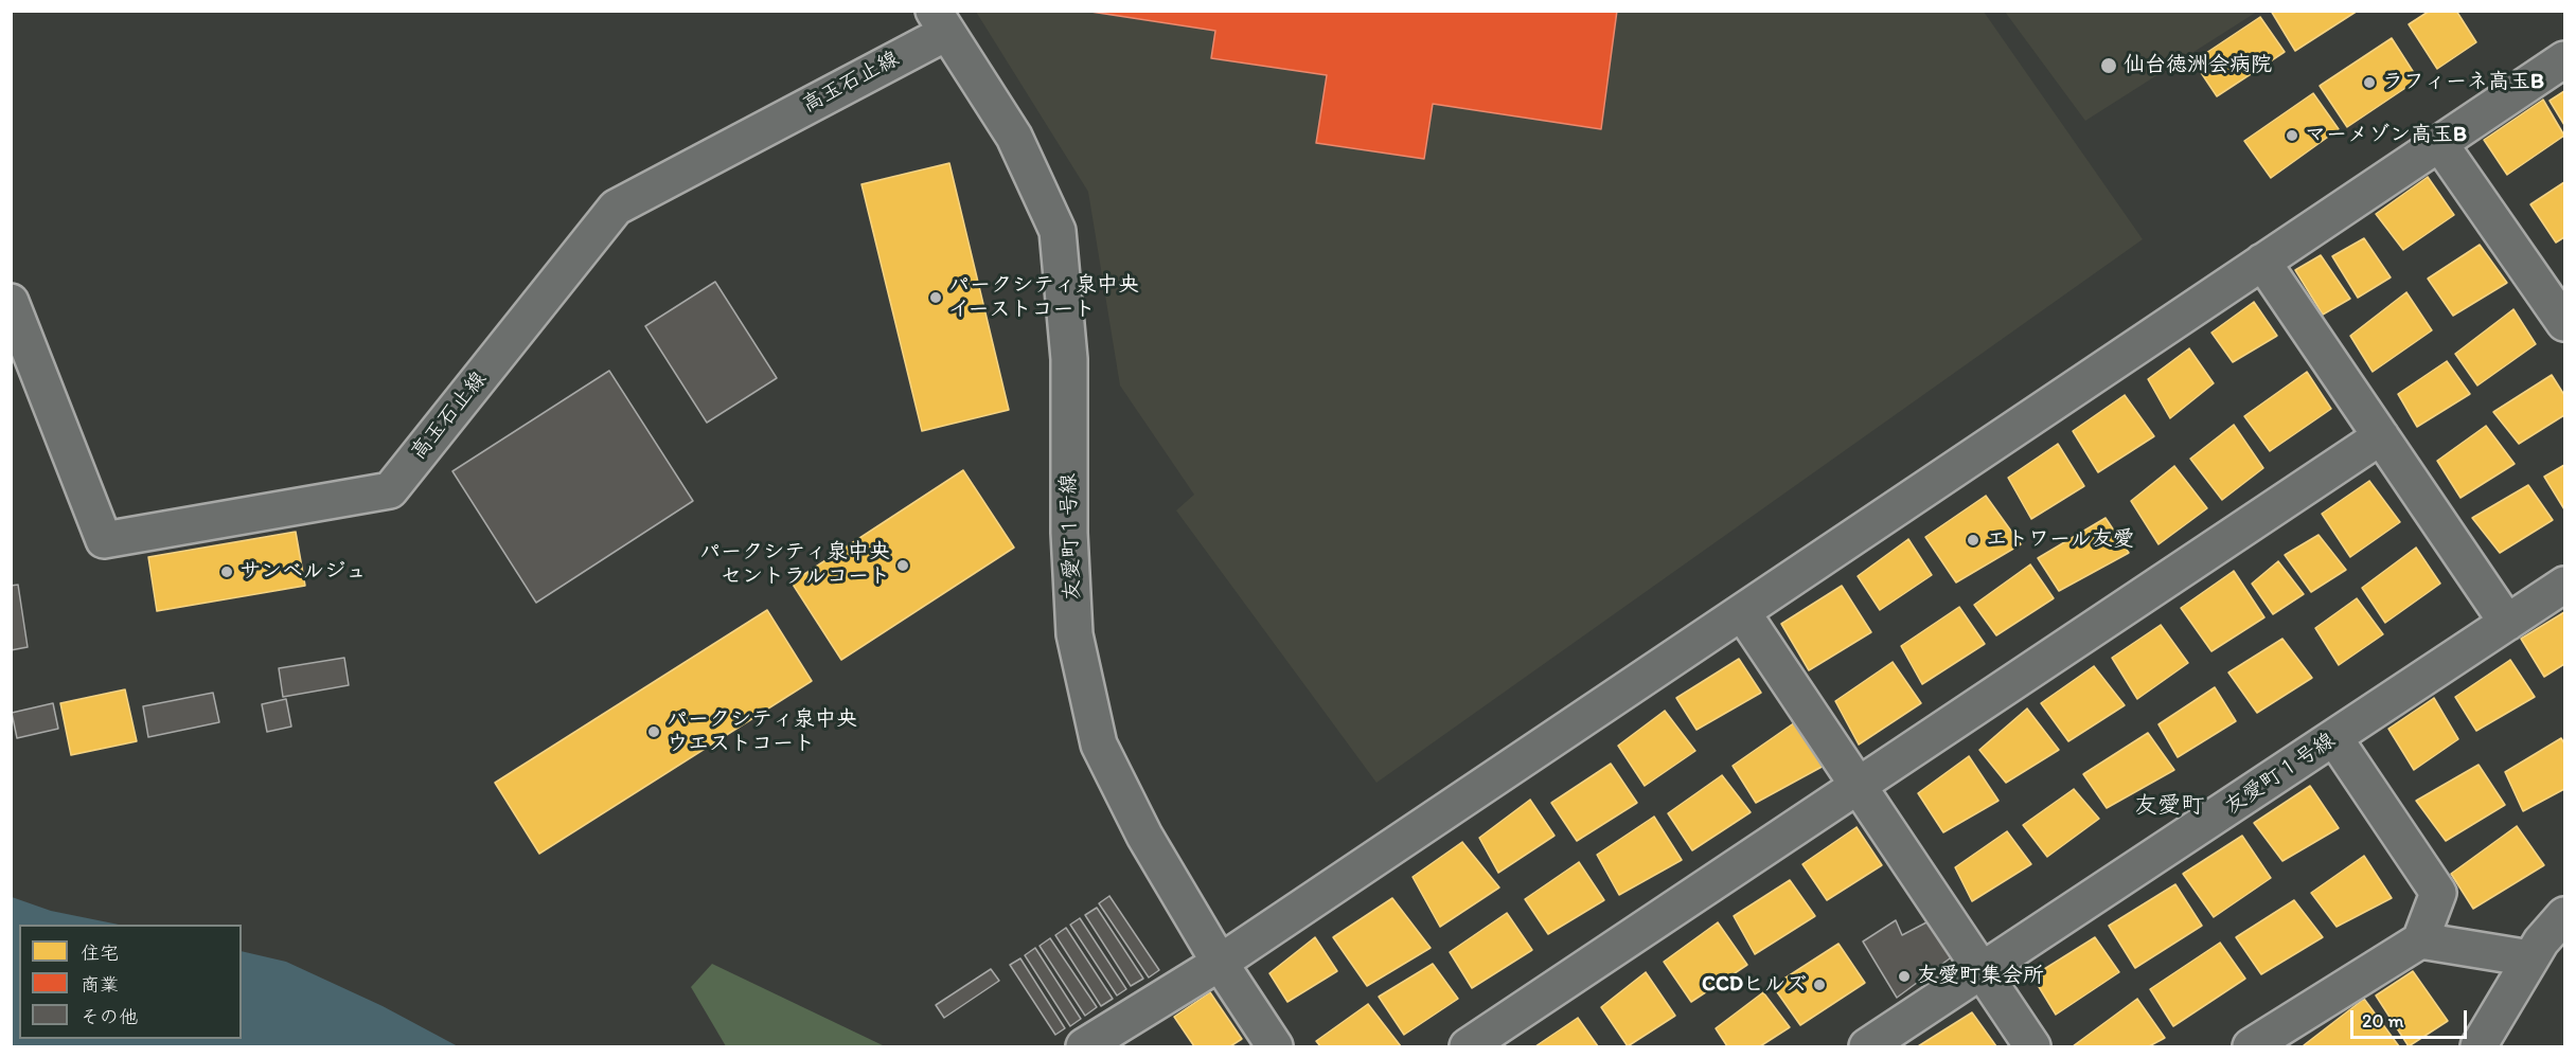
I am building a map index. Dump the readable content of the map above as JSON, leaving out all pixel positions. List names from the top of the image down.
{
  "streets": {
    "street": ["高玉石止線", "友愛町１号線"]
  },
  "crossings": [
    ["高玉石止線", "友愛町１号線"]
  ],
  "districts": ["友愛町"],
  "places": [
    "仙台徳洲会病院",
    "ラフィーネ高玉B",
    "マーメゾン高玉B",
    "パークシティ泉中央 イーストコート",
    "エトワール友愛",
    "パークシティ泉中央 セントラルコート",
    "サンベルジュ",
    "パークシティ泉中央 ウエストコート",
    "友愛町集会所",
    "CCDヒルズ"
  ],
  "legend": ["住宅", "商業", "その他"],
  "scale_bar": "20 m"
}
